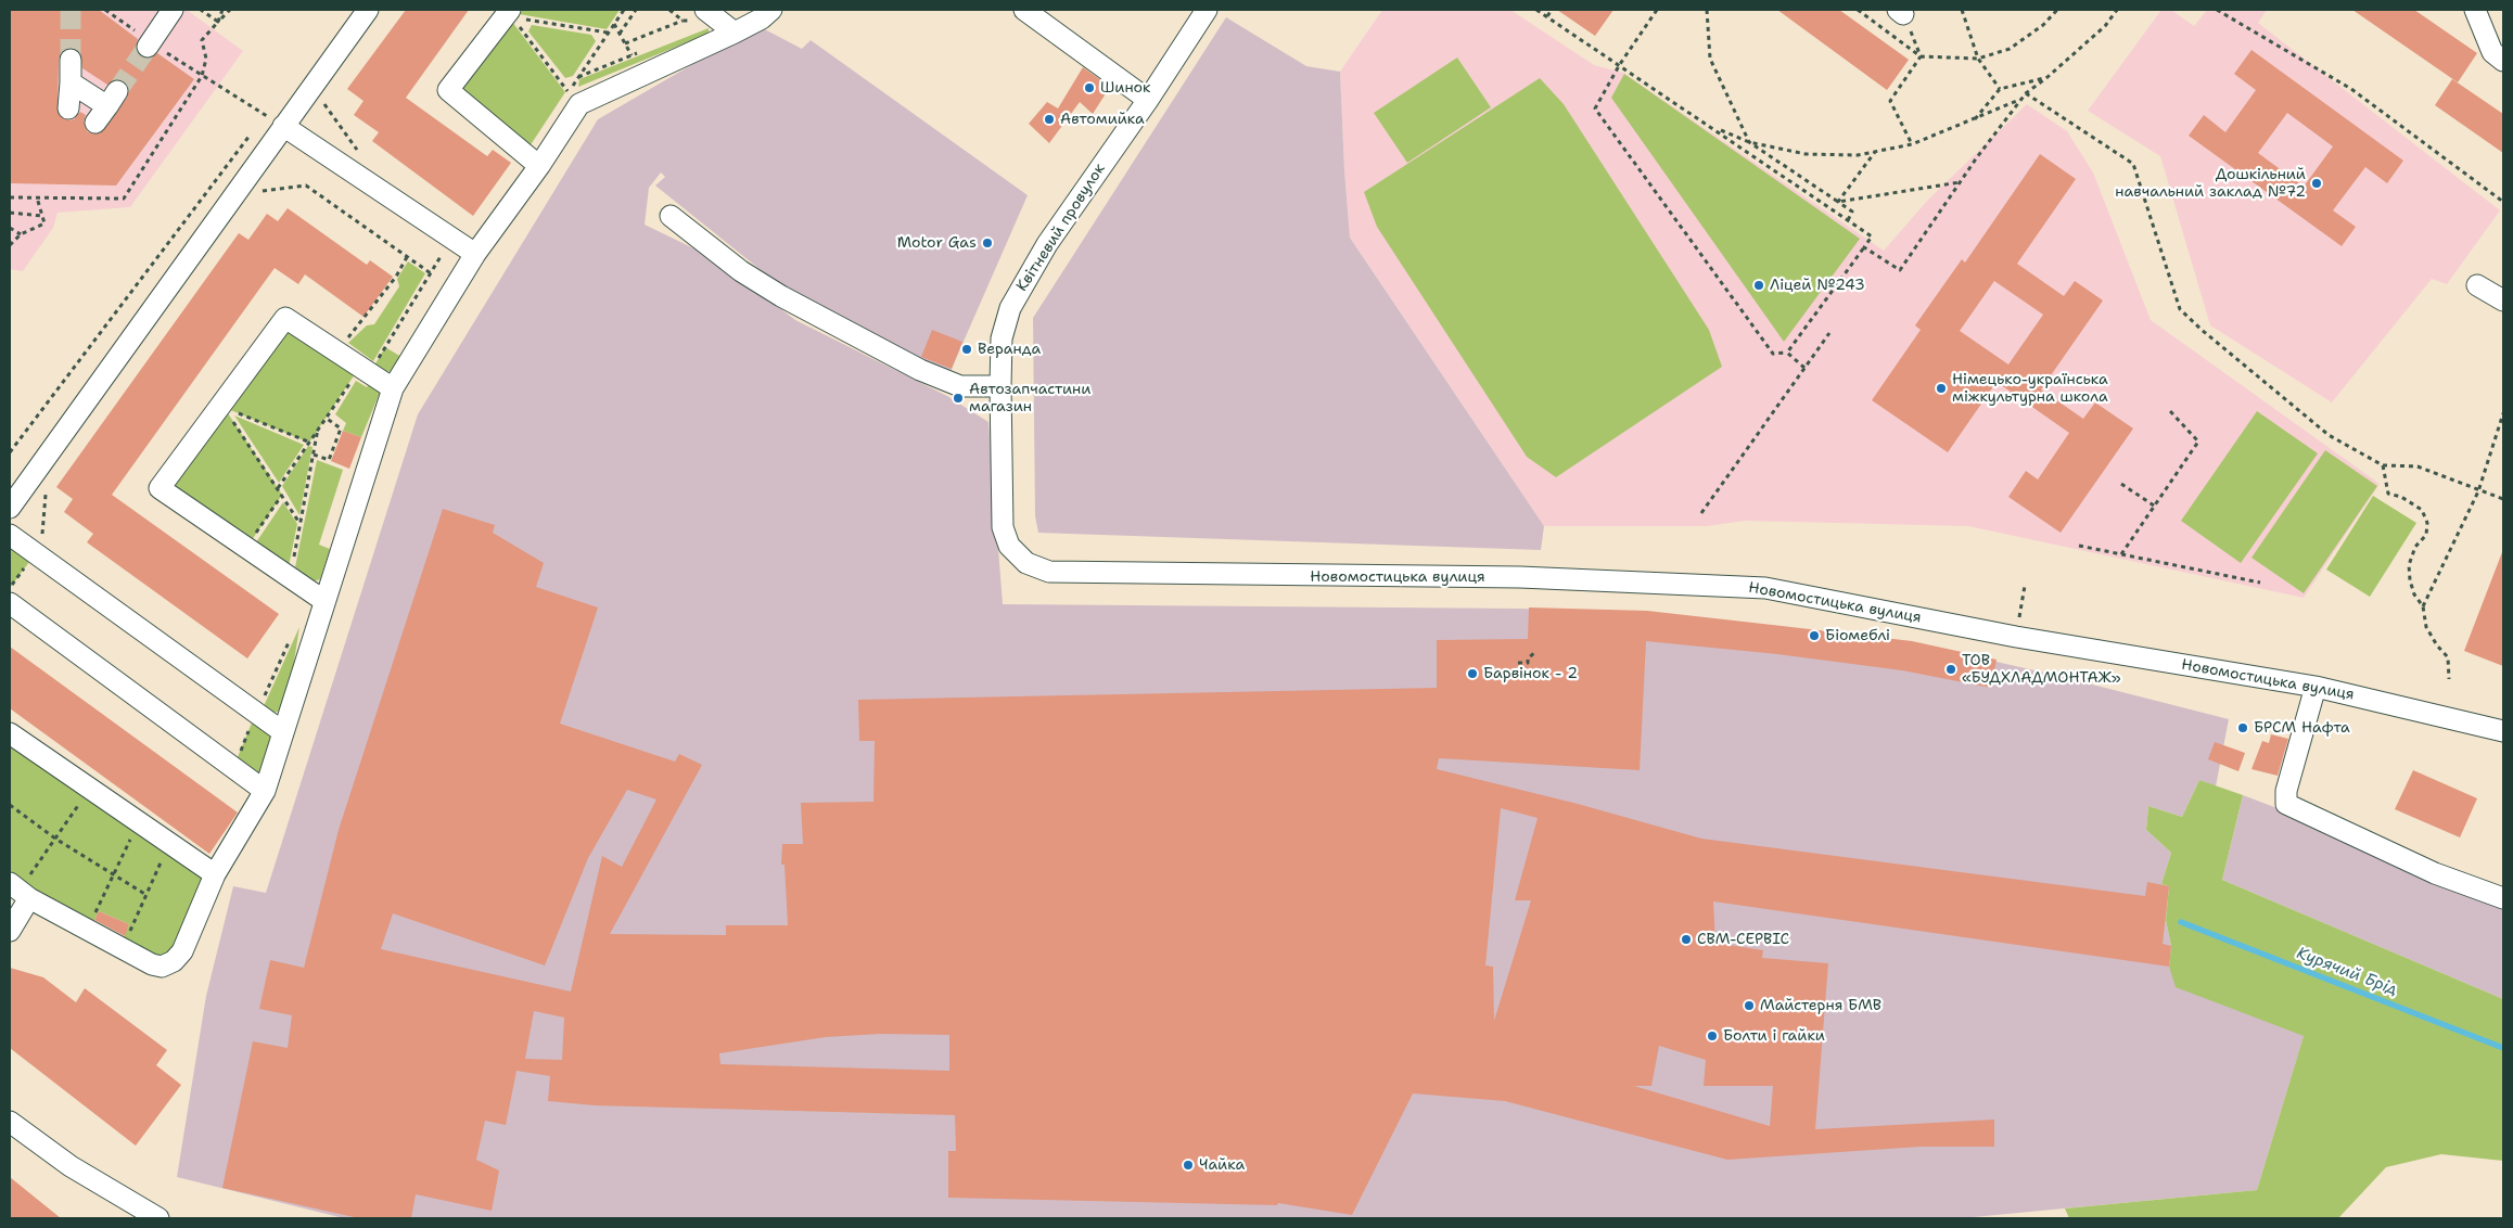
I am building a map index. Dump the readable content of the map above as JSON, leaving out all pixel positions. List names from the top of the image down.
{
  "streets": {
    "street": ["Квітневий провулок", "Новомостицька вулиця"]
  },
  "crossings": [
    ["Квітневий провулок", "Новомостицька вулиця"]
  ],
  "water": ["Курячий Брід"],
  "places": [
    "Шинок",
    "Автомийка",
    "Дошкільний навчальний заклад №72",
    "Motor Gas",
    "Ліцей №243",
    "Веранда",
    "Німецько-українська міжкультурна школа",
    "Автозапчастини магазин",
    "Біомеблі",
    "ТОВ «БУДХЛАДМОНТАЖ»",
    "Барвінок - 2",
    "БРСМ Нафта",
    "СВМ-СЕРВІС",
    "Майстерня БМВ",
    "Болти і гайки",
    "Чайка"
  ]
}
